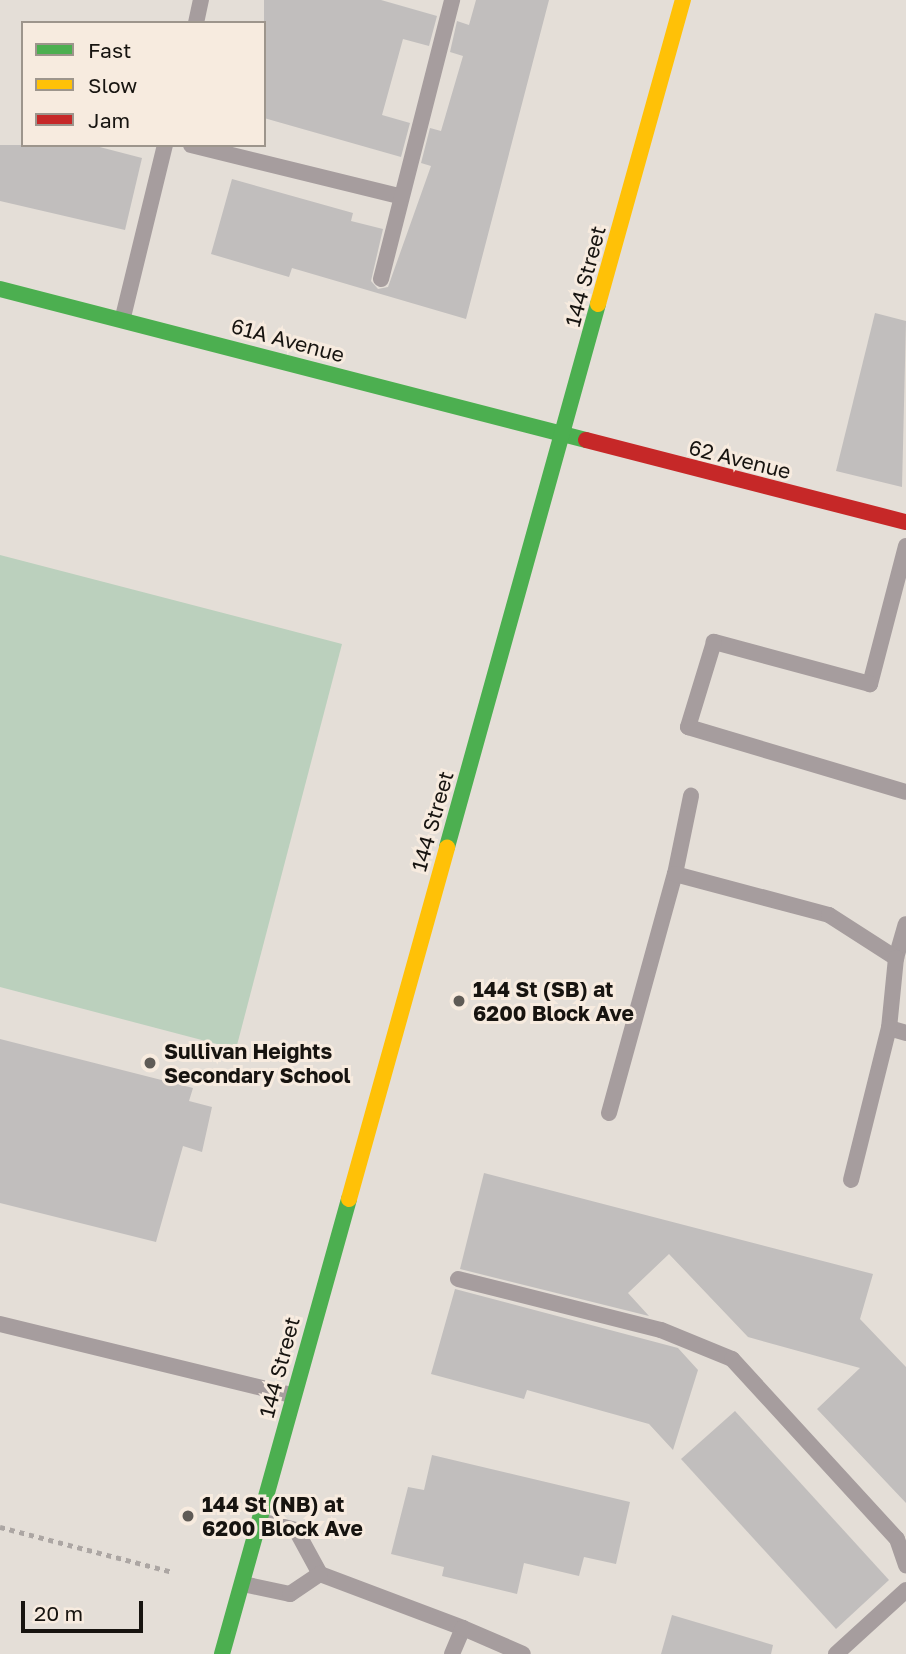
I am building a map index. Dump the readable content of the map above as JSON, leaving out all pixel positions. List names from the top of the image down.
{
  "streets": {
    "main road": ["144 Street", "61A Avenue", "62 Avenue"]
  },
  "crossings": [
    ["144 Street", "61A Avenue"],
    ["144 Street", "62 Avenue"],
    ["61A Avenue", "62 Avenue"]
  ],
  "places": ["144 St (SB) at 6200 Block Ave", "Sullivan Heights Secondary School", "144 St (NB) at 6200 Block Ave"],
  "legend": ["Fast", "Slow", "Jam"],
  "scale_bar": "20 m"
}
